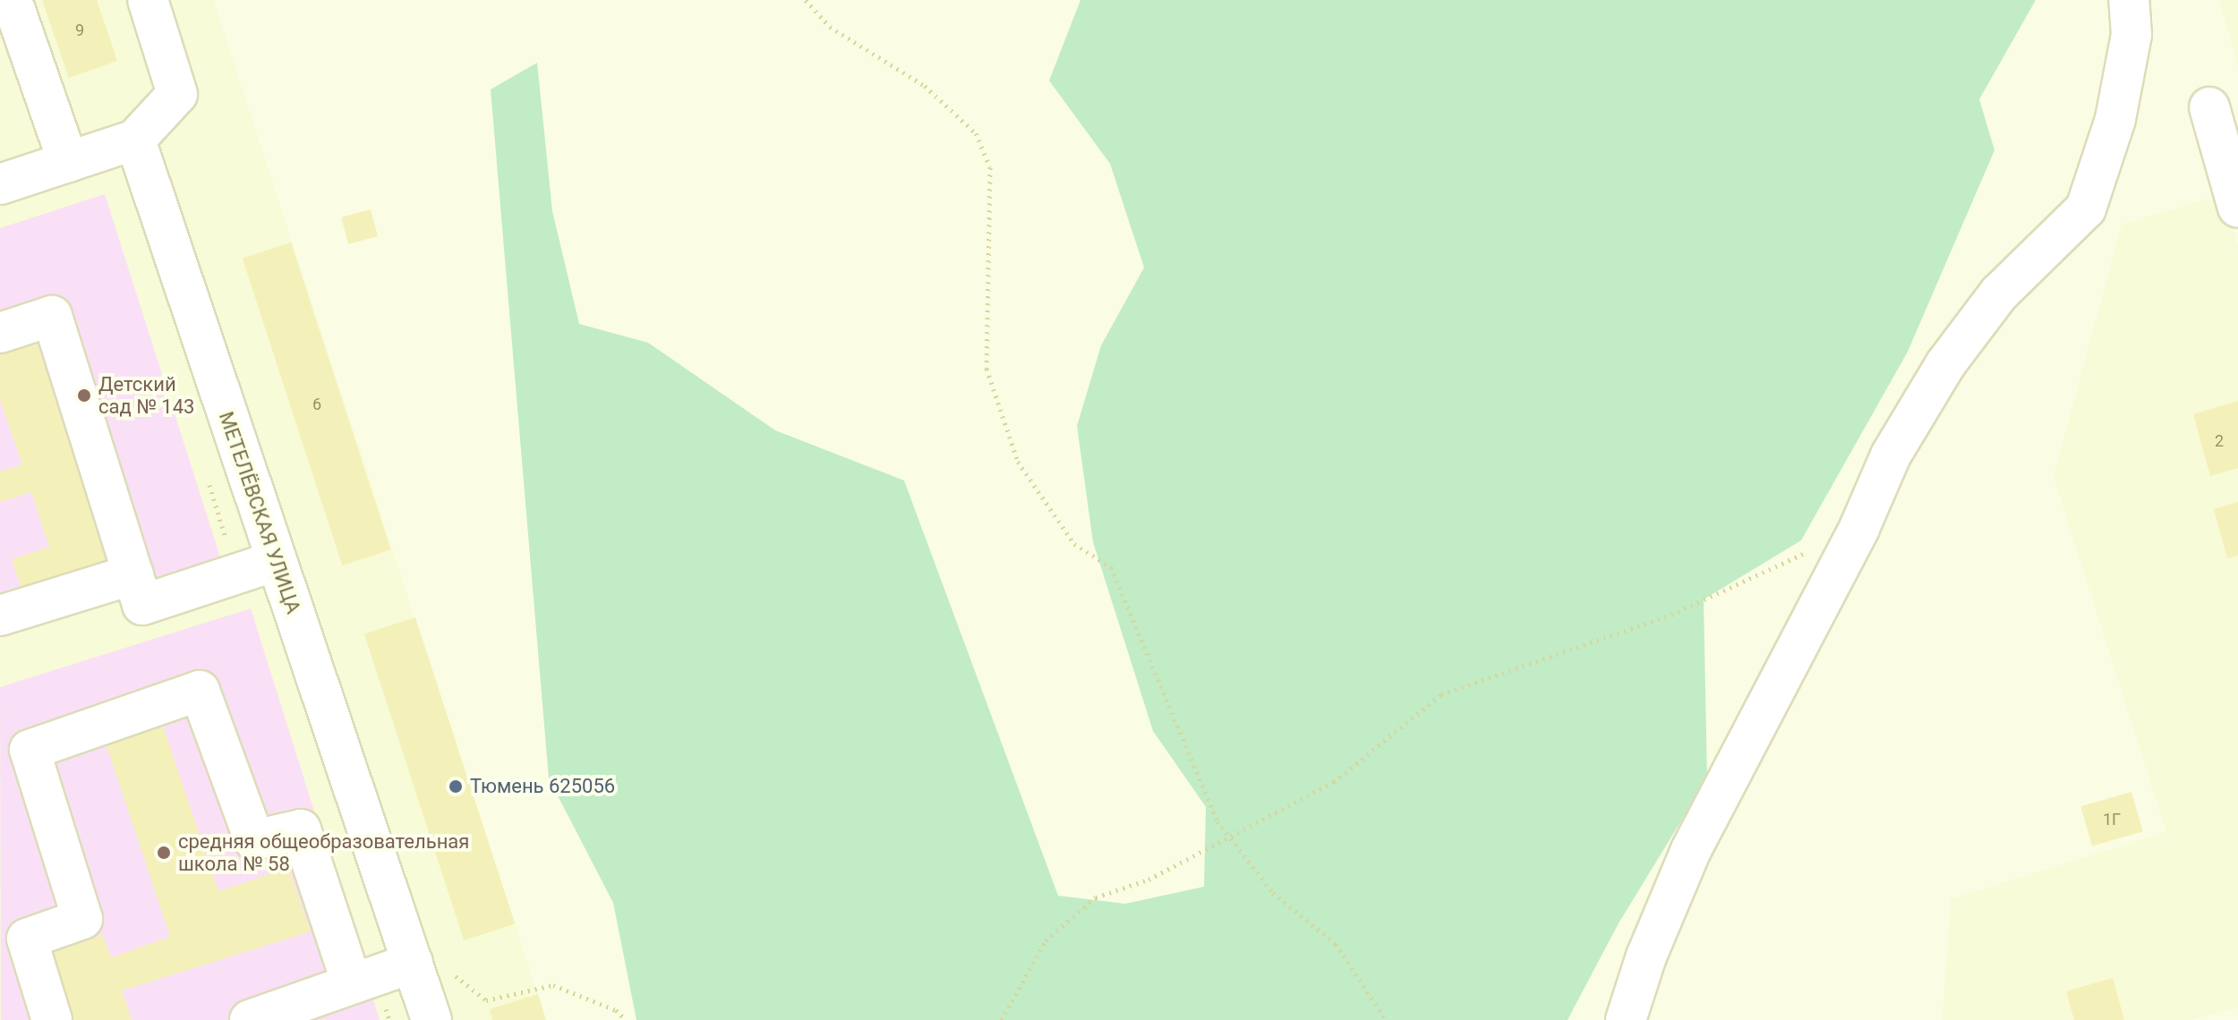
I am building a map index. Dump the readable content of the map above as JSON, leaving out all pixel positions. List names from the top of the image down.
{
  "streets": {
    "street": ["МЕТЕЛЁВСКАЯ УЛИЦА"]
  },
  "places": ["Детский сад № 143", "Тюмень 625056", "средняя общеобразовательная школа № 58"],
  "house_numbers": [
    "9",
    "6",
    "2",
    "1Г"
  ]
}
